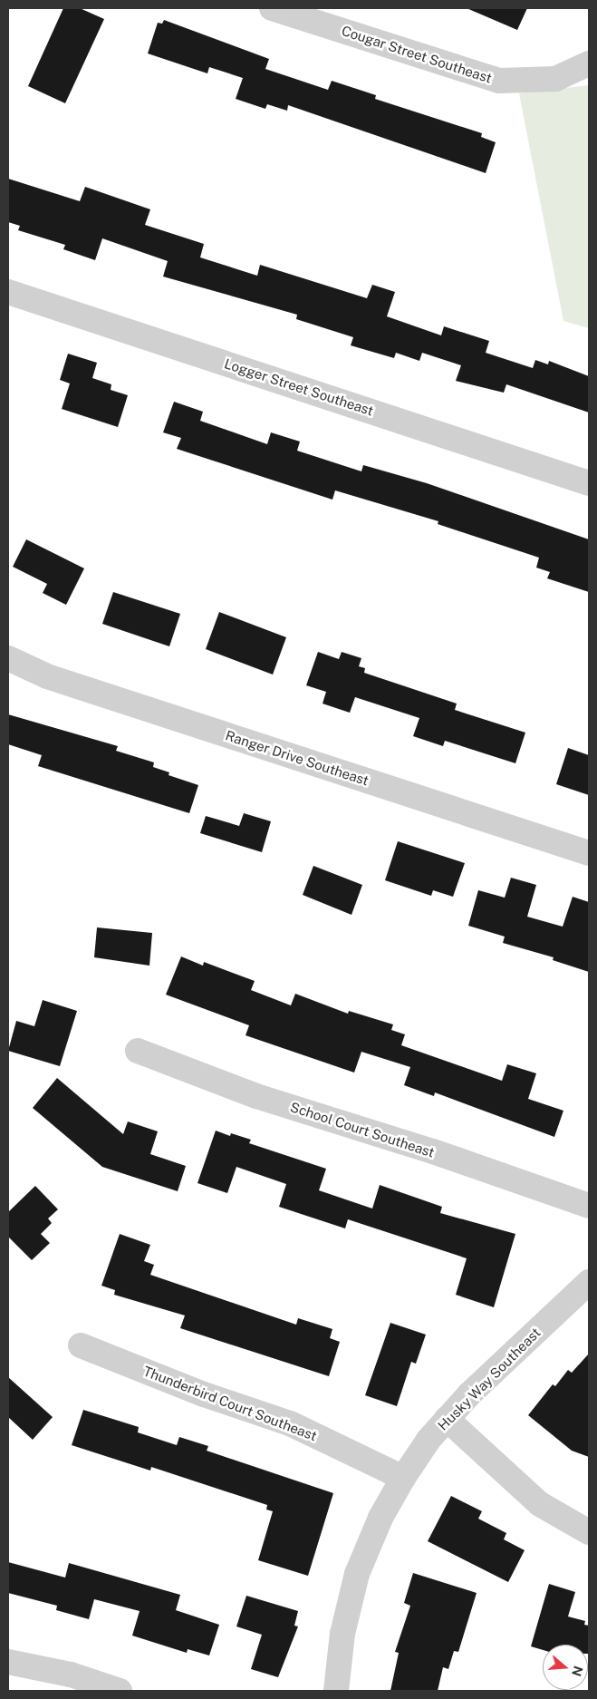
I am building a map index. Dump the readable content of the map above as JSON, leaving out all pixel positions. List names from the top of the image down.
{
  "streets": {
    "street": [
      "Cougar Street Southeast",
      "Logger Street Southeast",
      "Ranger Drive Southeast",
      "School Court Southeast",
      "Husky Way Southeast",
      "Thunderbird Court Southeast"
    ]
  },
  "crossings": [
    ["Husky Way Southeast", "Thunderbird Court Southeast"]
  ],
  "north": "right"
}
